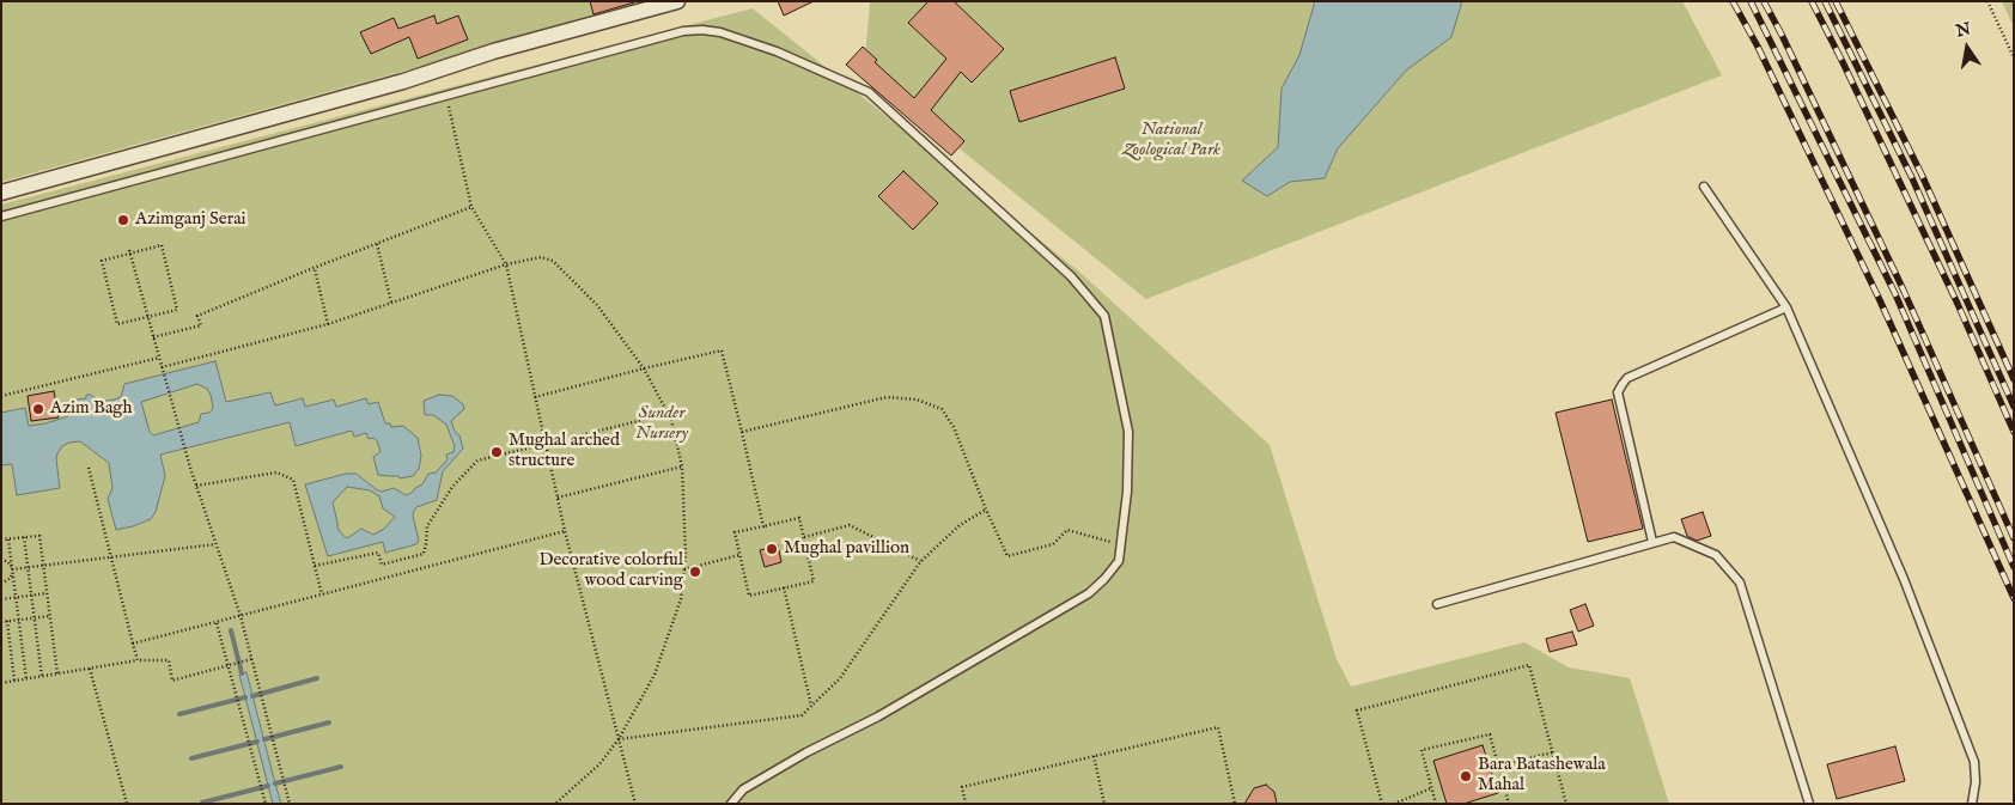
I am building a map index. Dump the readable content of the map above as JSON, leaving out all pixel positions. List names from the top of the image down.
{
  "parks": ["National Zoological Park", "Sunder Nursery"],
  "places": [
    "Azimganj Serai",
    "Azim Bagh",
    "Mughal arched structure",
    "Mughal pavillion",
    "Decorative colorful wood carving",
    "Bara Batashewala Mahal"
  ],
  "north": "top"
}
